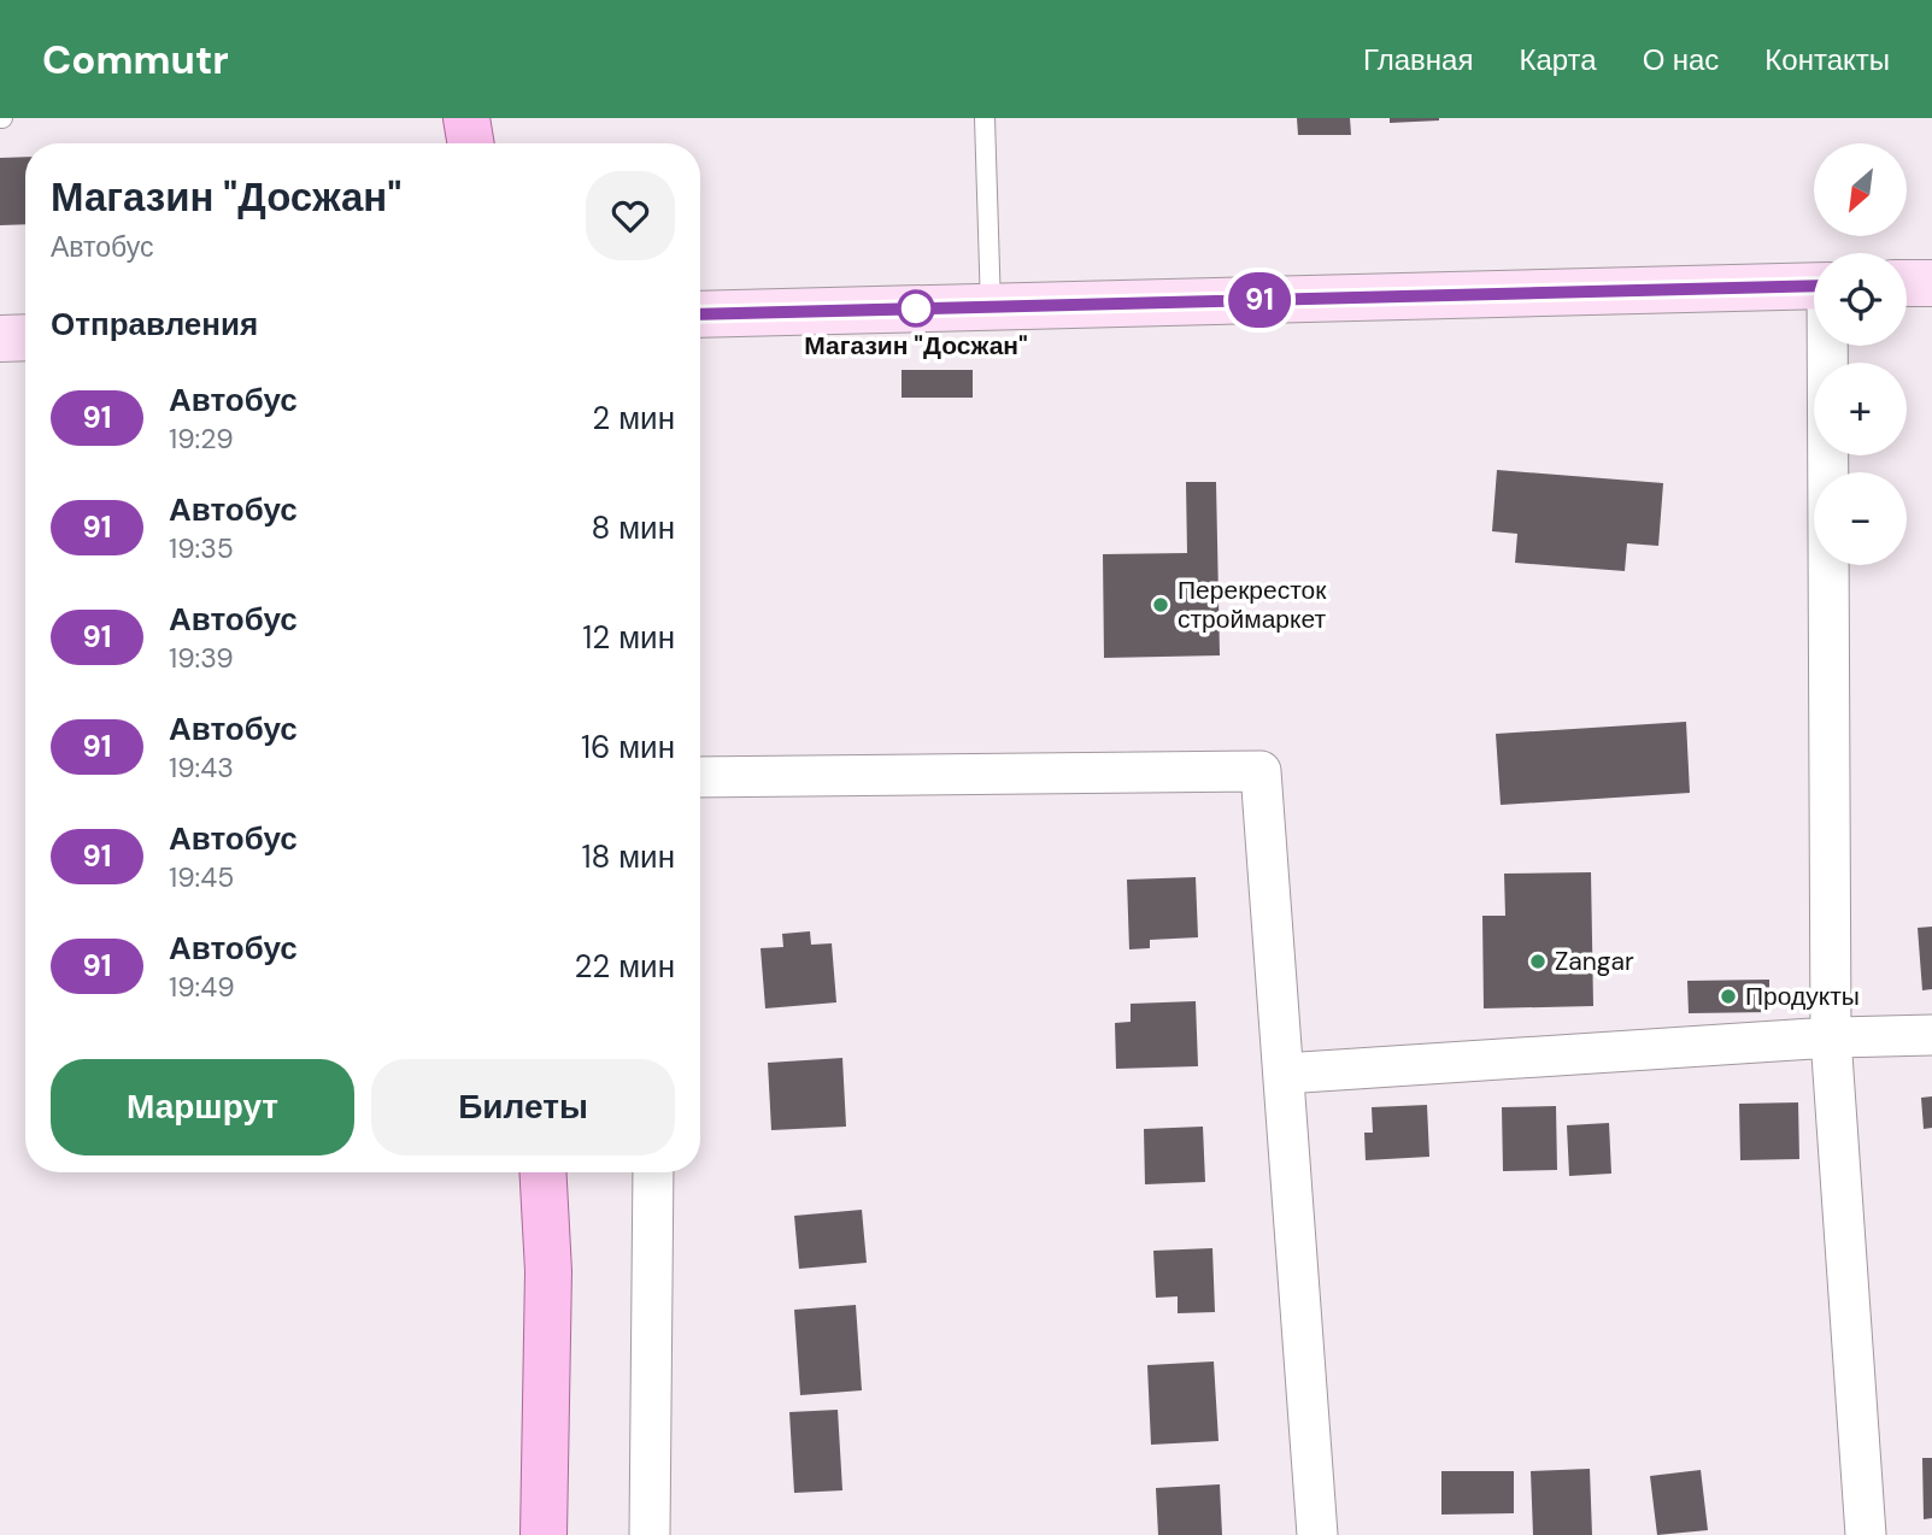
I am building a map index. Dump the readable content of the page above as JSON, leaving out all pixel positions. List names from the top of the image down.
{
  "places": [
    "Магазин \"Досжан\"",
    "Перекресток строймаркет",
    "Zangar",
    "Продукты"
  ],
  "lines": ["bus line 91"],
  "north": "bottom left",
  "page": {
    "header": "Commutr",
    "nav": [
      "Главная",
      "Карта",
      "О нас",
      "Контакты"
    ],
    "on_map": "91",
    "map_buttons": ["+", "−"],
    "heading": [
      ["Магазин \"Досжан\"", "Автобус"],
      "Отправления"
    ],
    "list": [
      {
        "mark": "91",
        "name": "Автобус",
        "note": "19:29",
        "value": "2 мин"
      },
      {
        "mark": "91",
        "name": "Автобус",
        "note": "19:35",
        "value": "8 мин"
      },
      {
        "mark": "91",
        "name": "Автобус",
        "note": "19:39",
        "value": "12 мин"
      },
      {
        "mark": "91",
        "name": "Автобус",
        "note": "19:43",
        "value": "16 мин"
      },
      {
        "mark": "91",
        "name": "Автобус",
        "note": "19:45",
        "value": "18 мин"
      },
      {
        "mark": "91",
        "name": "Автобус",
        "note": "19:49",
        "value": "22 мин"
      }
    ],
    "buttons": ["Маршрут", "Билеты"]
  }
}
